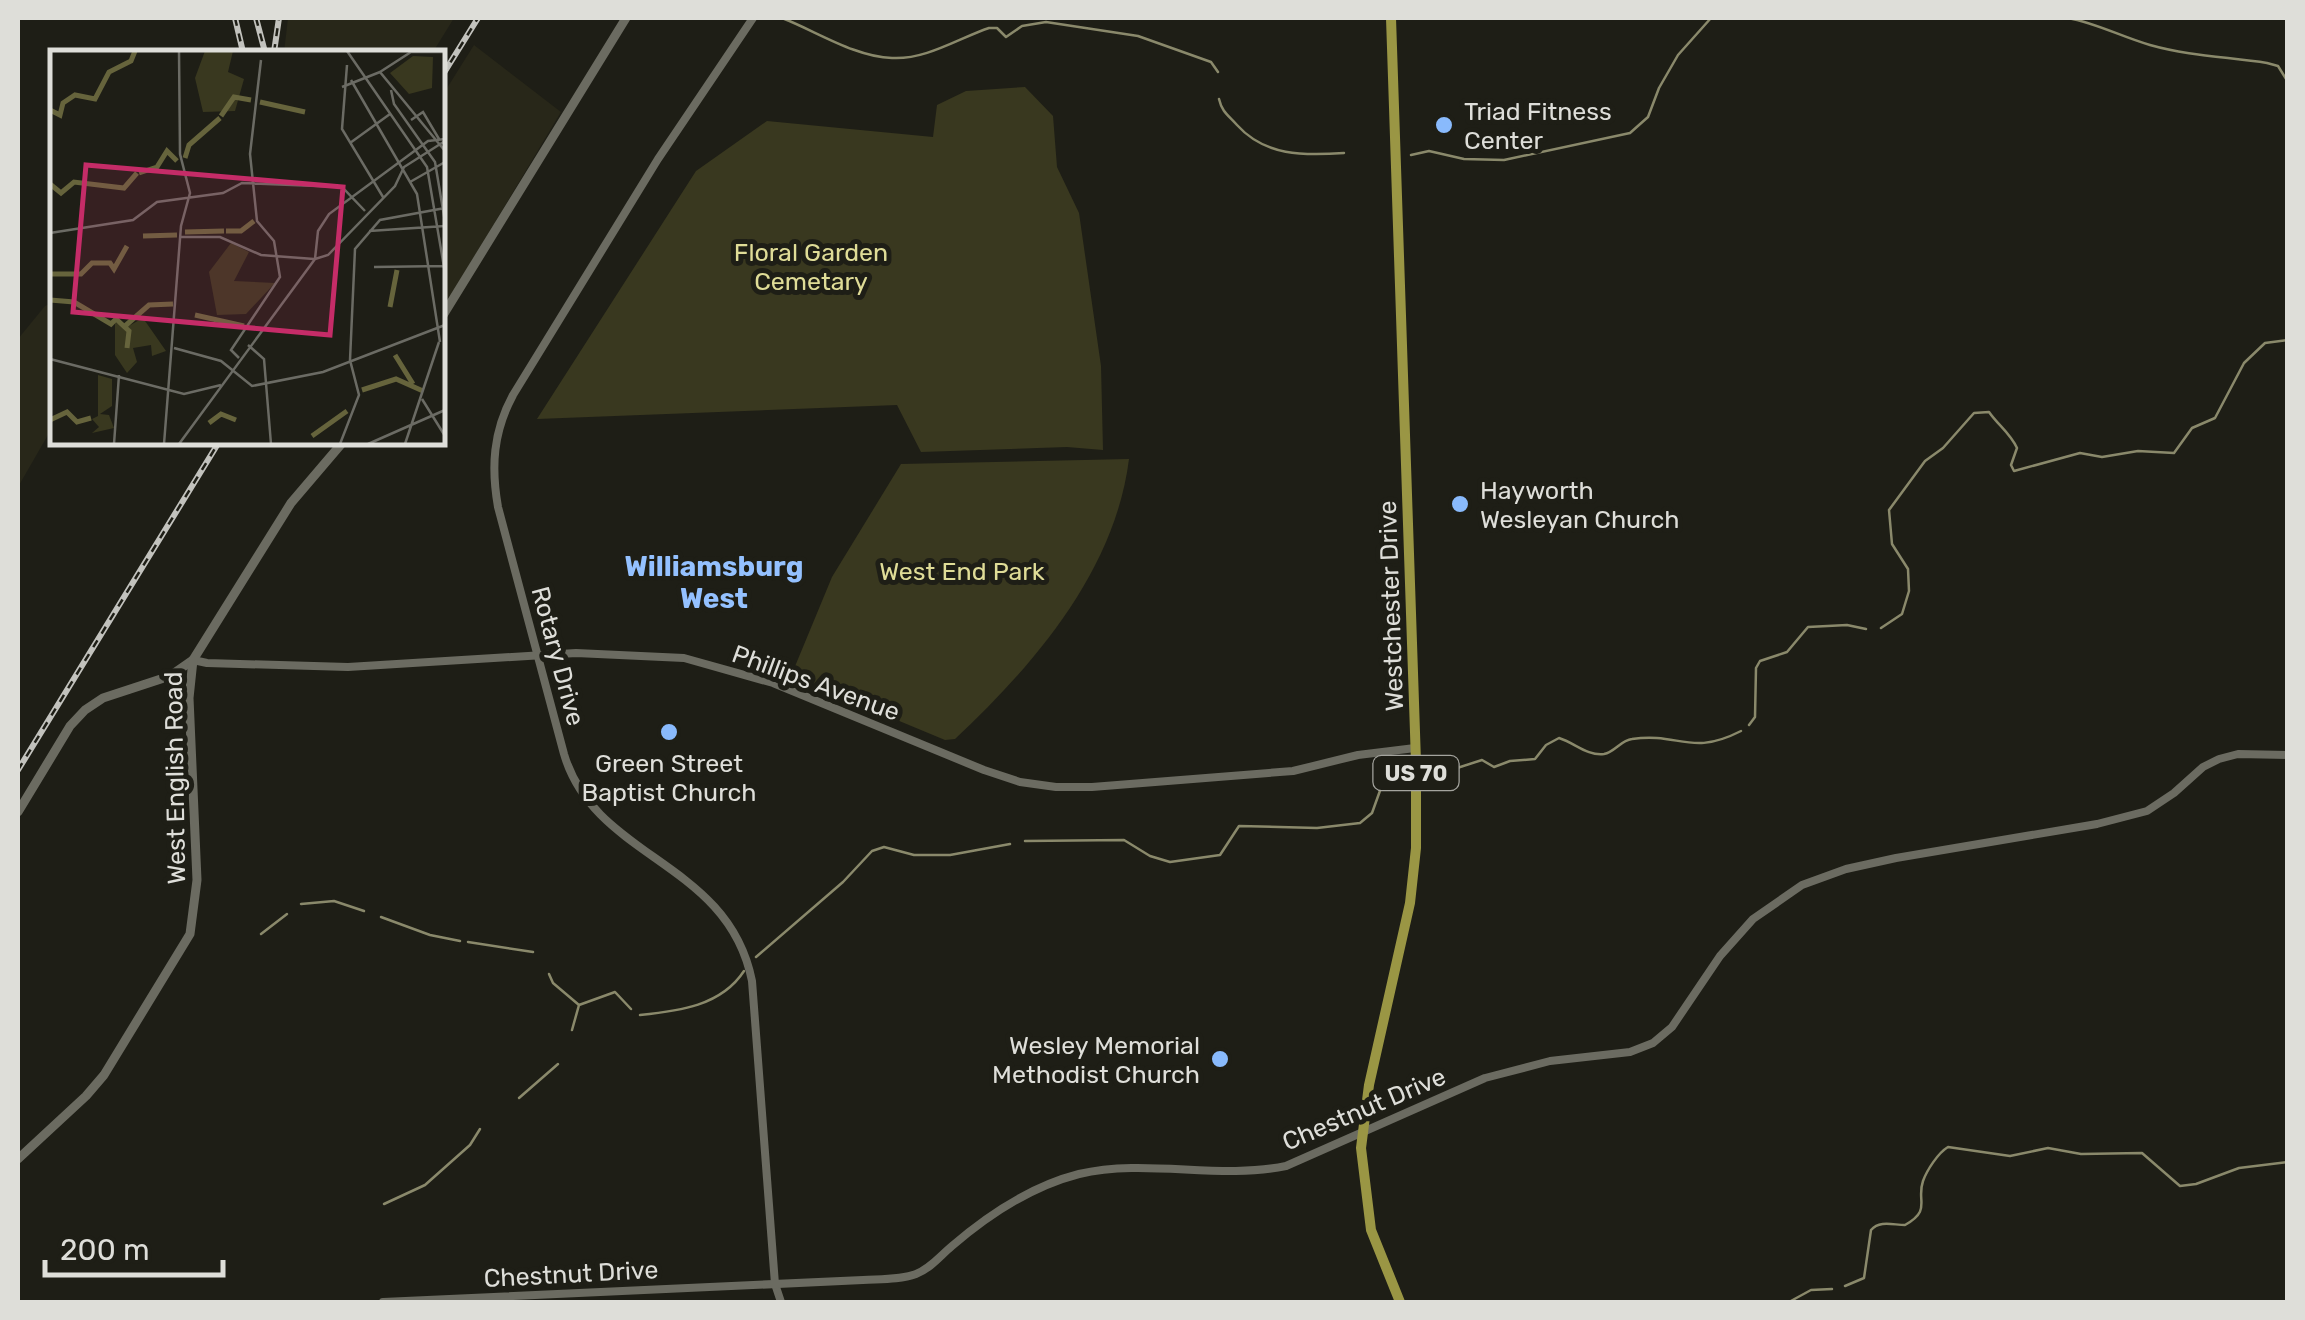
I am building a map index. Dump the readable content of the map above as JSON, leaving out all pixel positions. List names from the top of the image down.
{
  "streets": {
    "main road": ["Westchester Drive", "US 70", "West English Road"],
    "street": ["Rotary Drive", "Phillips Avenue", "Chestnut Drive"]
  },
  "crossings": [
    ["Westchester Drive", "Phillips Avenue"],
    ["Westchester Drive", "Chestnut Drive"],
    ["Rotary Drive", "Phillips Avenue"],
    ["Rotary Drive", "Chestnut Drive"],
    ["Phillips Avenue", "West English Road"]
  ],
  "districts": ["Williamsburg West"],
  "parks": ["Floral Garden Cemetary", "West End Park"],
  "places": [
    "Triad Fitness Center",
    "Hayworth Wesleyan Church",
    "Green Street Baptist Church",
    "Wesley Memorial Methodist Church"
  ],
  "scale_bar": "200 m"
}
